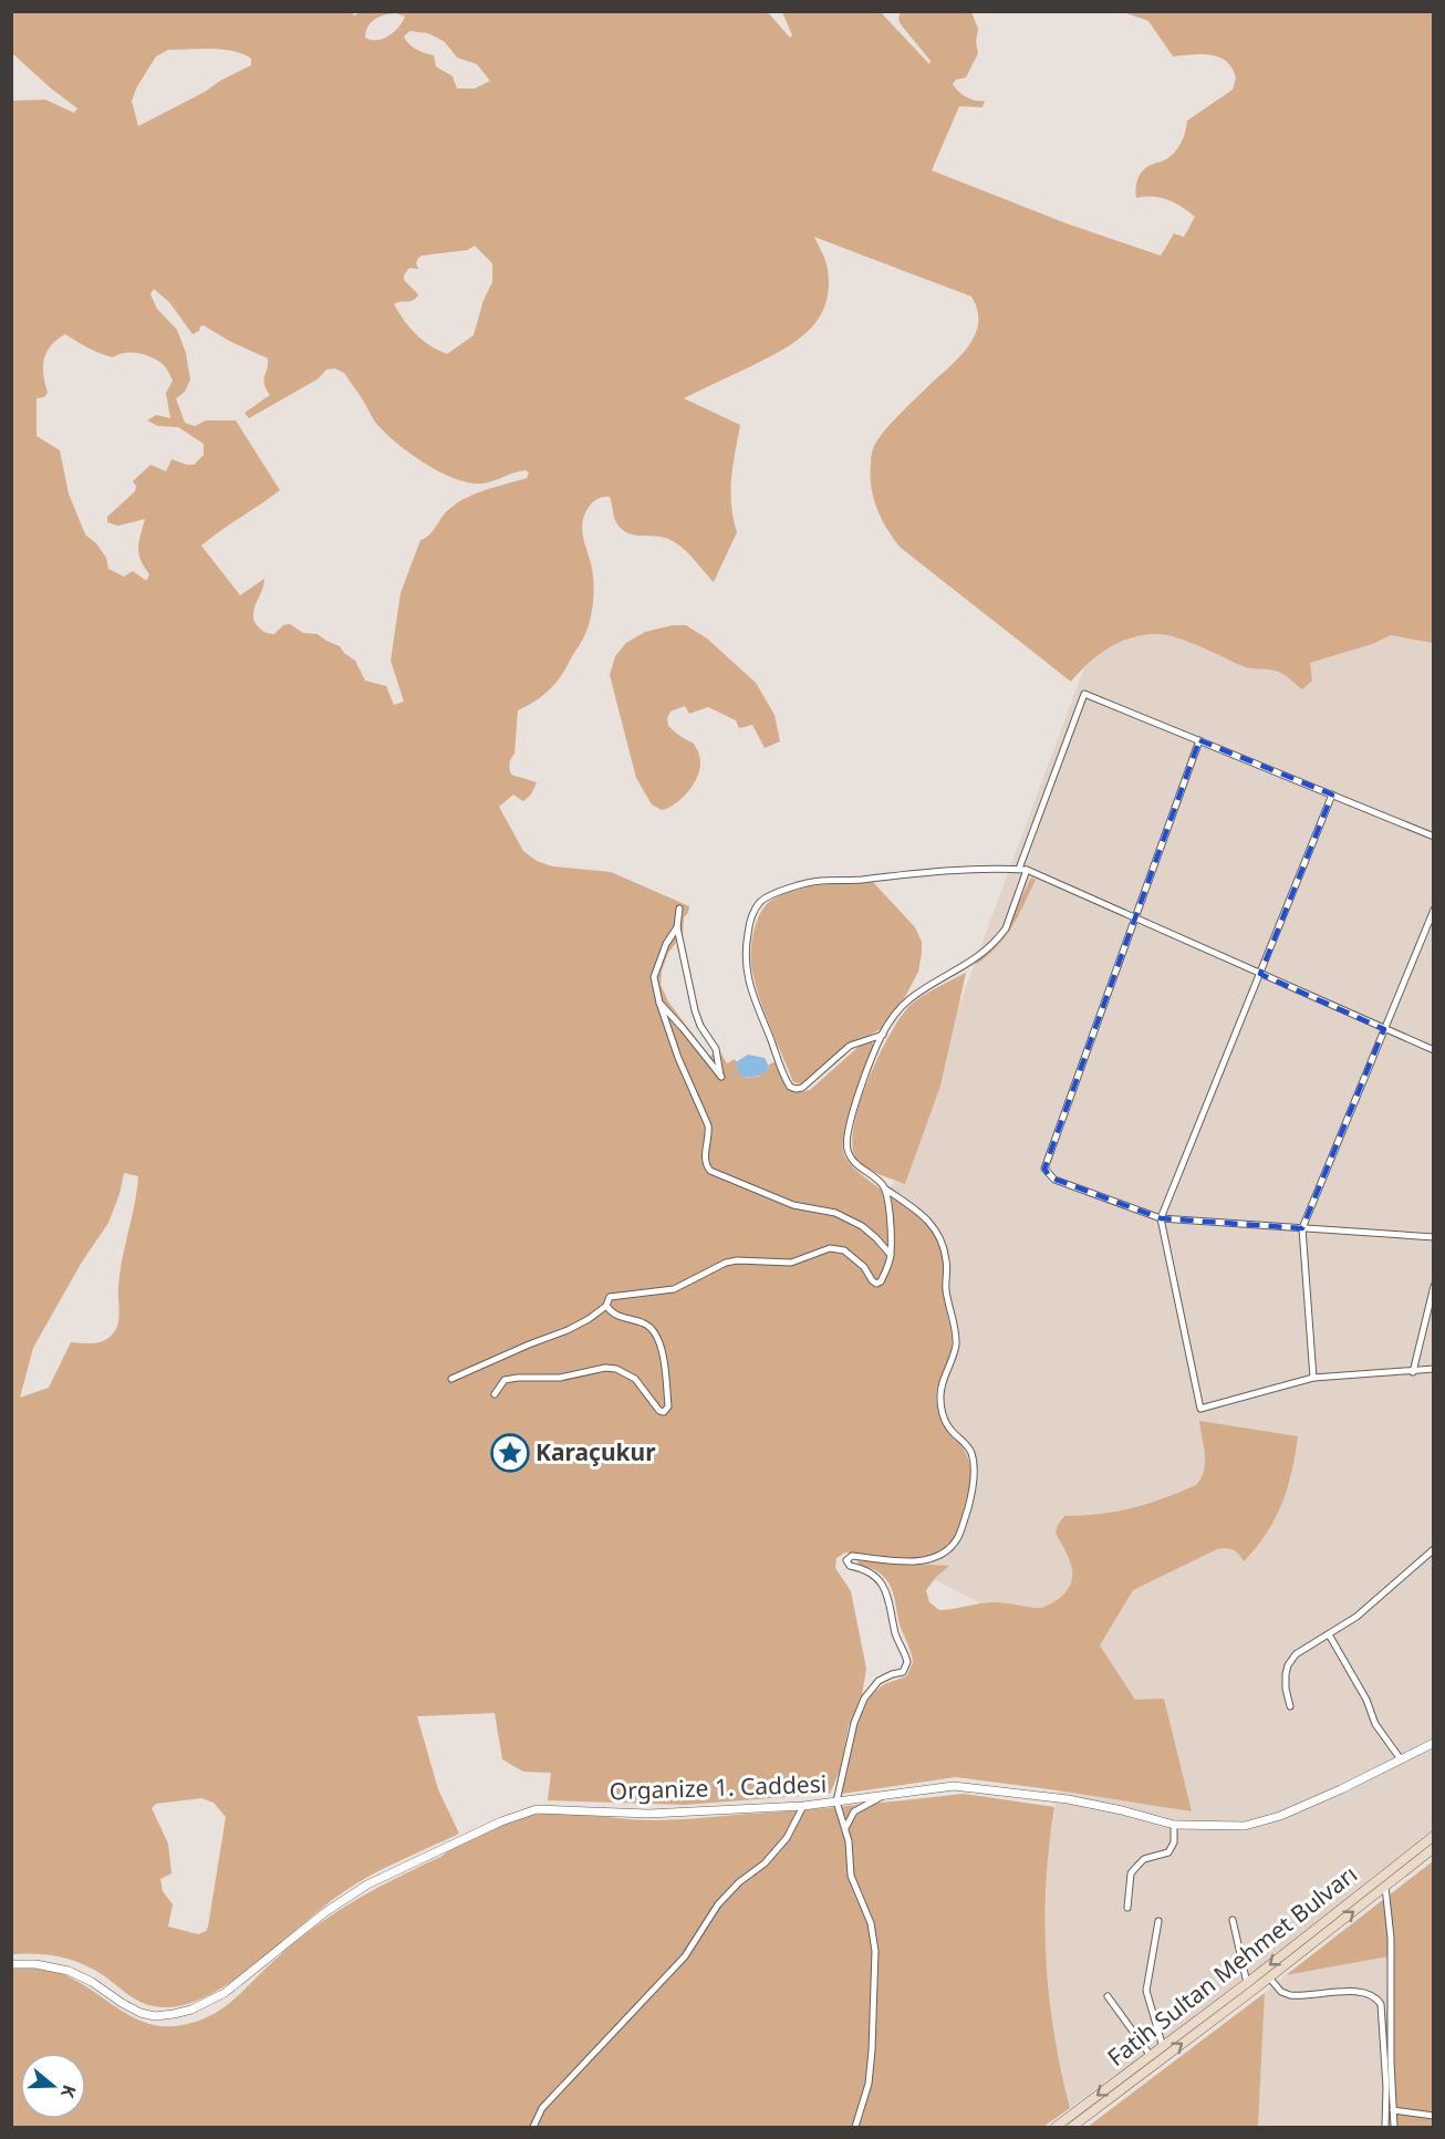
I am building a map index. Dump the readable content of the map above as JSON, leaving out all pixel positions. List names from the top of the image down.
{
  "streets": {
    "main road": ["Fatih Sultan Mehmet Bulvarı"],
    "street": ["Organize 1. Caddesi"]
  },
  "places": {
    "place": ["Karaçukur"]
  },
  "north": "right"
}
